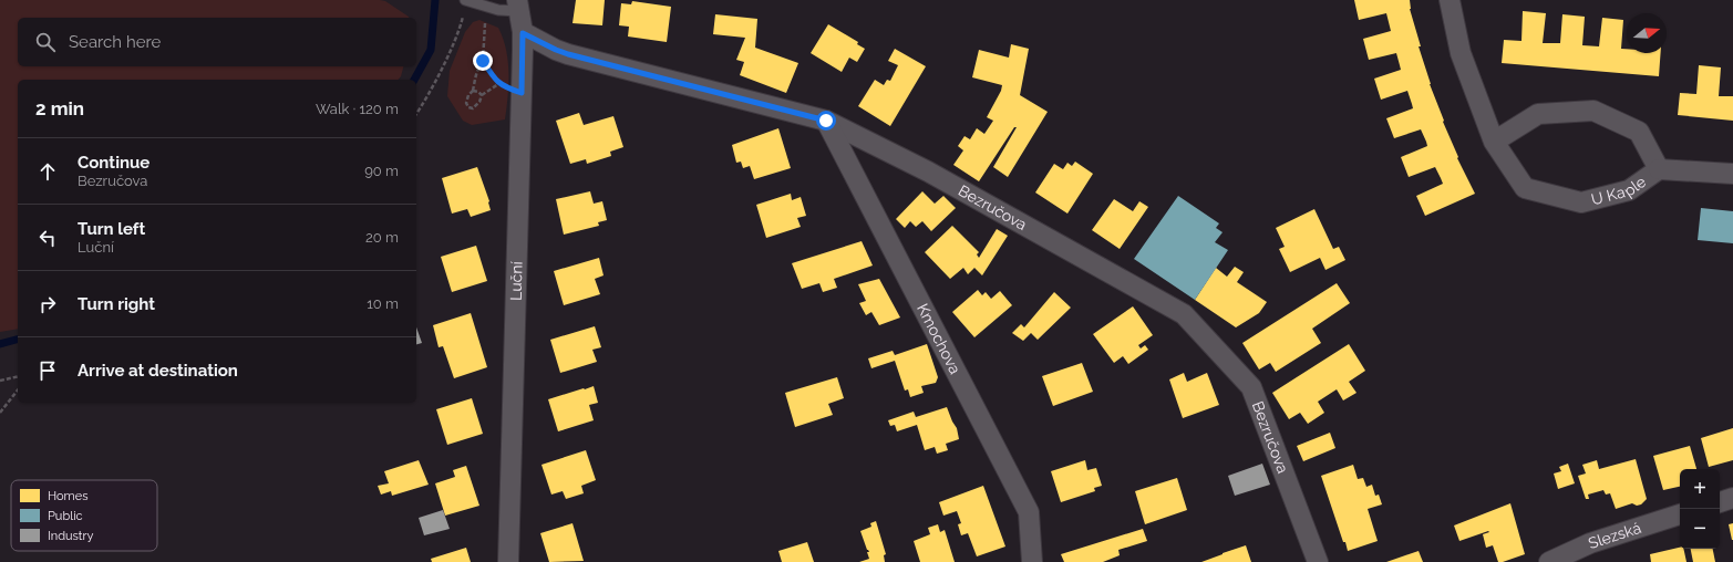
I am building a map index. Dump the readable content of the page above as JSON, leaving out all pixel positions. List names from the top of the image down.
{
  "streets": {
    "street": [
      "U Kaple",
      "Bezručova",
      "Luční",
      "Kmochova",
      "Slezská"
    ]
  },
  "crossings": [
    ["Bezručova", "Luční"],
    ["Bezručova", "Kmochova"]
  ],
  "legend": ["Homes", "Public", "Industry"],
  "north": "right",
  "page": {
    "search": "Search here",
    "heading": ["2 min", "Walk · 120 m"],
    "list": [
      ["Continue", "Bezručova", "90 m"],
      ["Turn left", "Luční", "20 m"],
      ["Turn right", "10 m"],
      "Arrive at destination"
    ],
    "map_buttons": ["+", "−"]
  }
}
